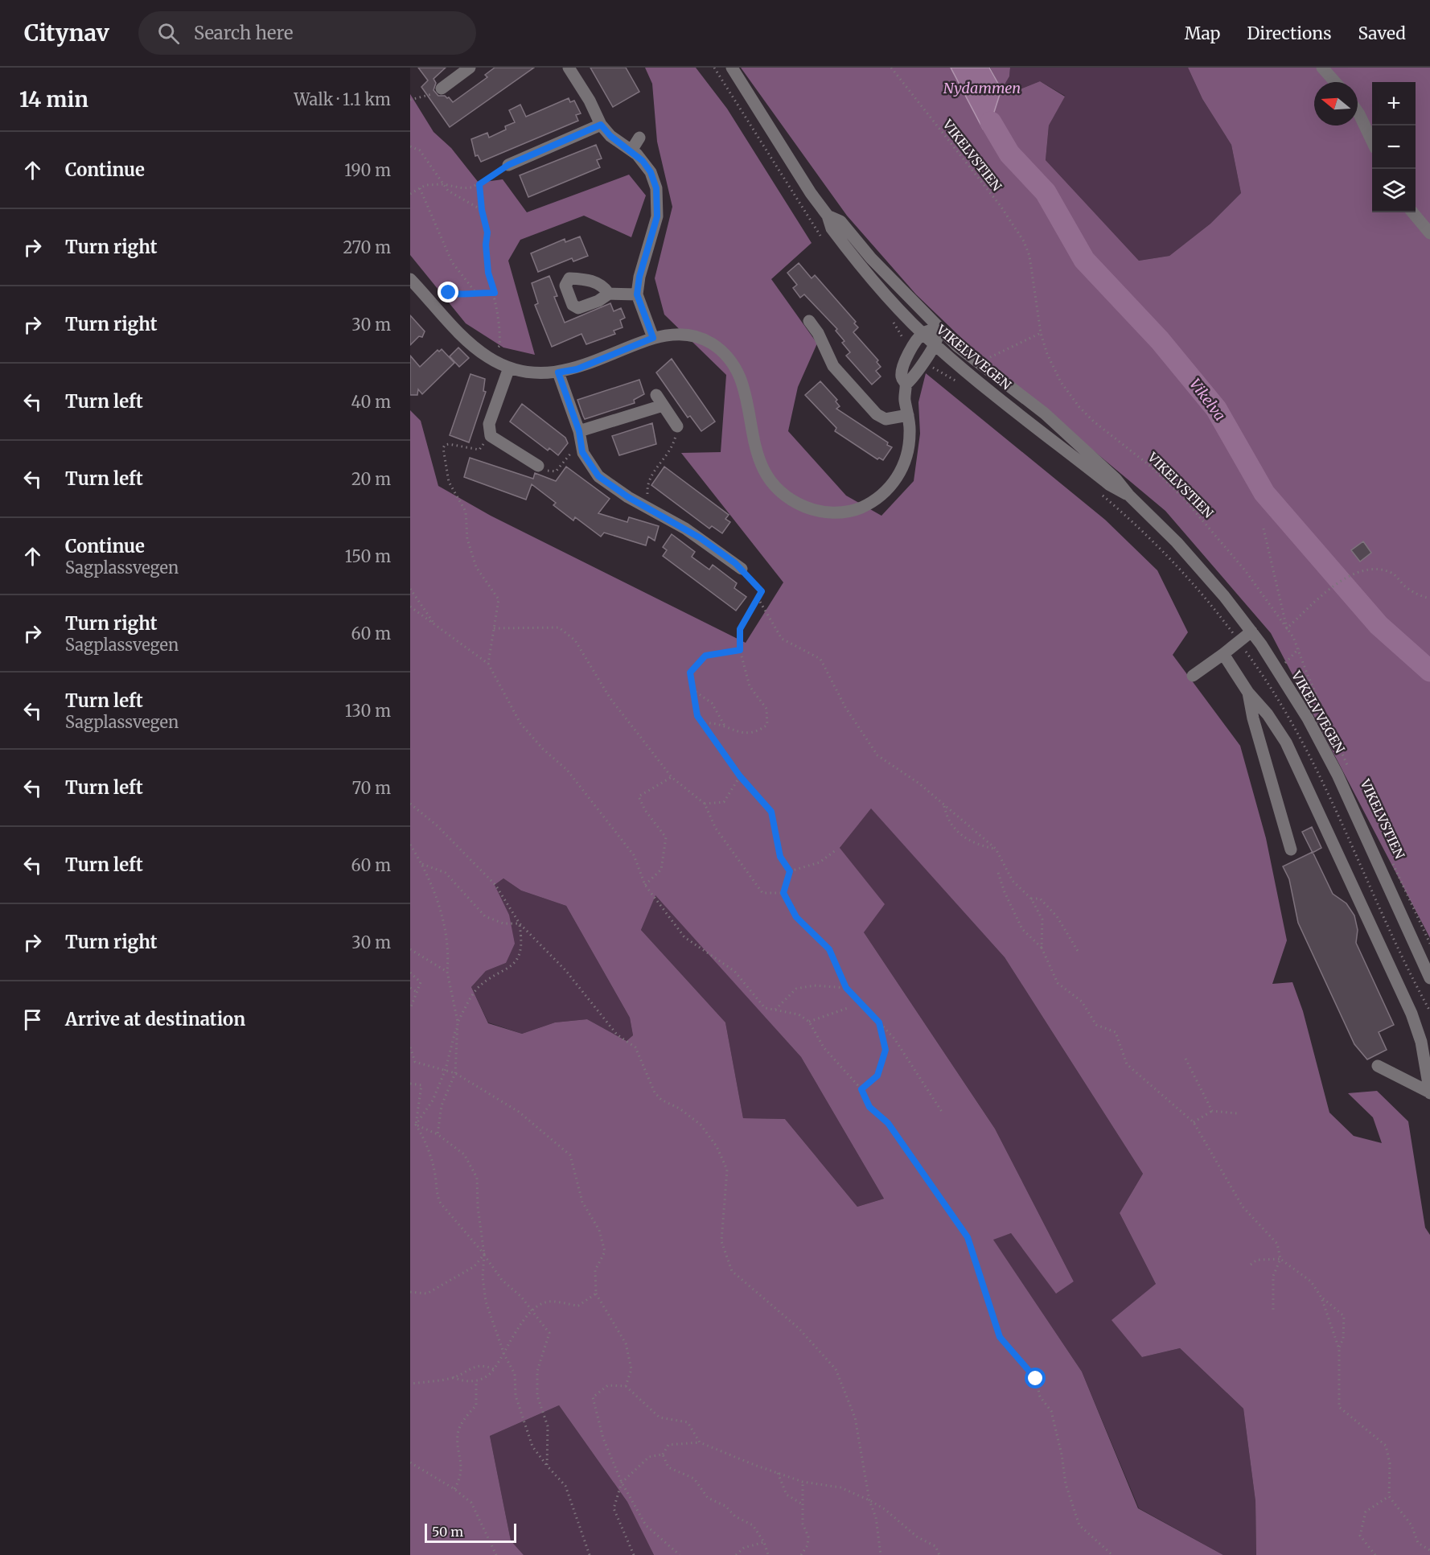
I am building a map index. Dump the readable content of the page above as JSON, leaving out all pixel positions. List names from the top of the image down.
{
  "streets": {
    "street": ["VIKELVVEGEN"],
    "path": ["VIKELVSTIEN"]
  },
  "water": ["Nydammen", "Vikelva"],
  "scale_bar": "50 m",
  "north": "left",
  "page": {
    "header": "Citynav",
    "search": "Search here",
    "nav": ["Map", "Directions", "Saved"],
    "heading": ["14 min", "Walk · 1.1 km"],
    "map_buttons": ["+", "−"],
    "list": [
      ["Continue", "190 m"],
      ["Turn right", "270 m"],
      ["Turn right", "30 m"],
      ["Turn left", "40 m"],
      ["Turn left", "20 m"],
      ["Continue", "Sagplassvegen", "150 m"],
      ["Turn right", "Sagplassvegen", "60 m"],
      ["Turn left", "Sagplassvegen", "130 m"],
      ["Turn left", "70 m"],
      ["Turn left", "60 m"],
      ["Turn right", "30 m"],
      "Arrive at destination"
    ],
    "scale": "50 m"
  }
}
